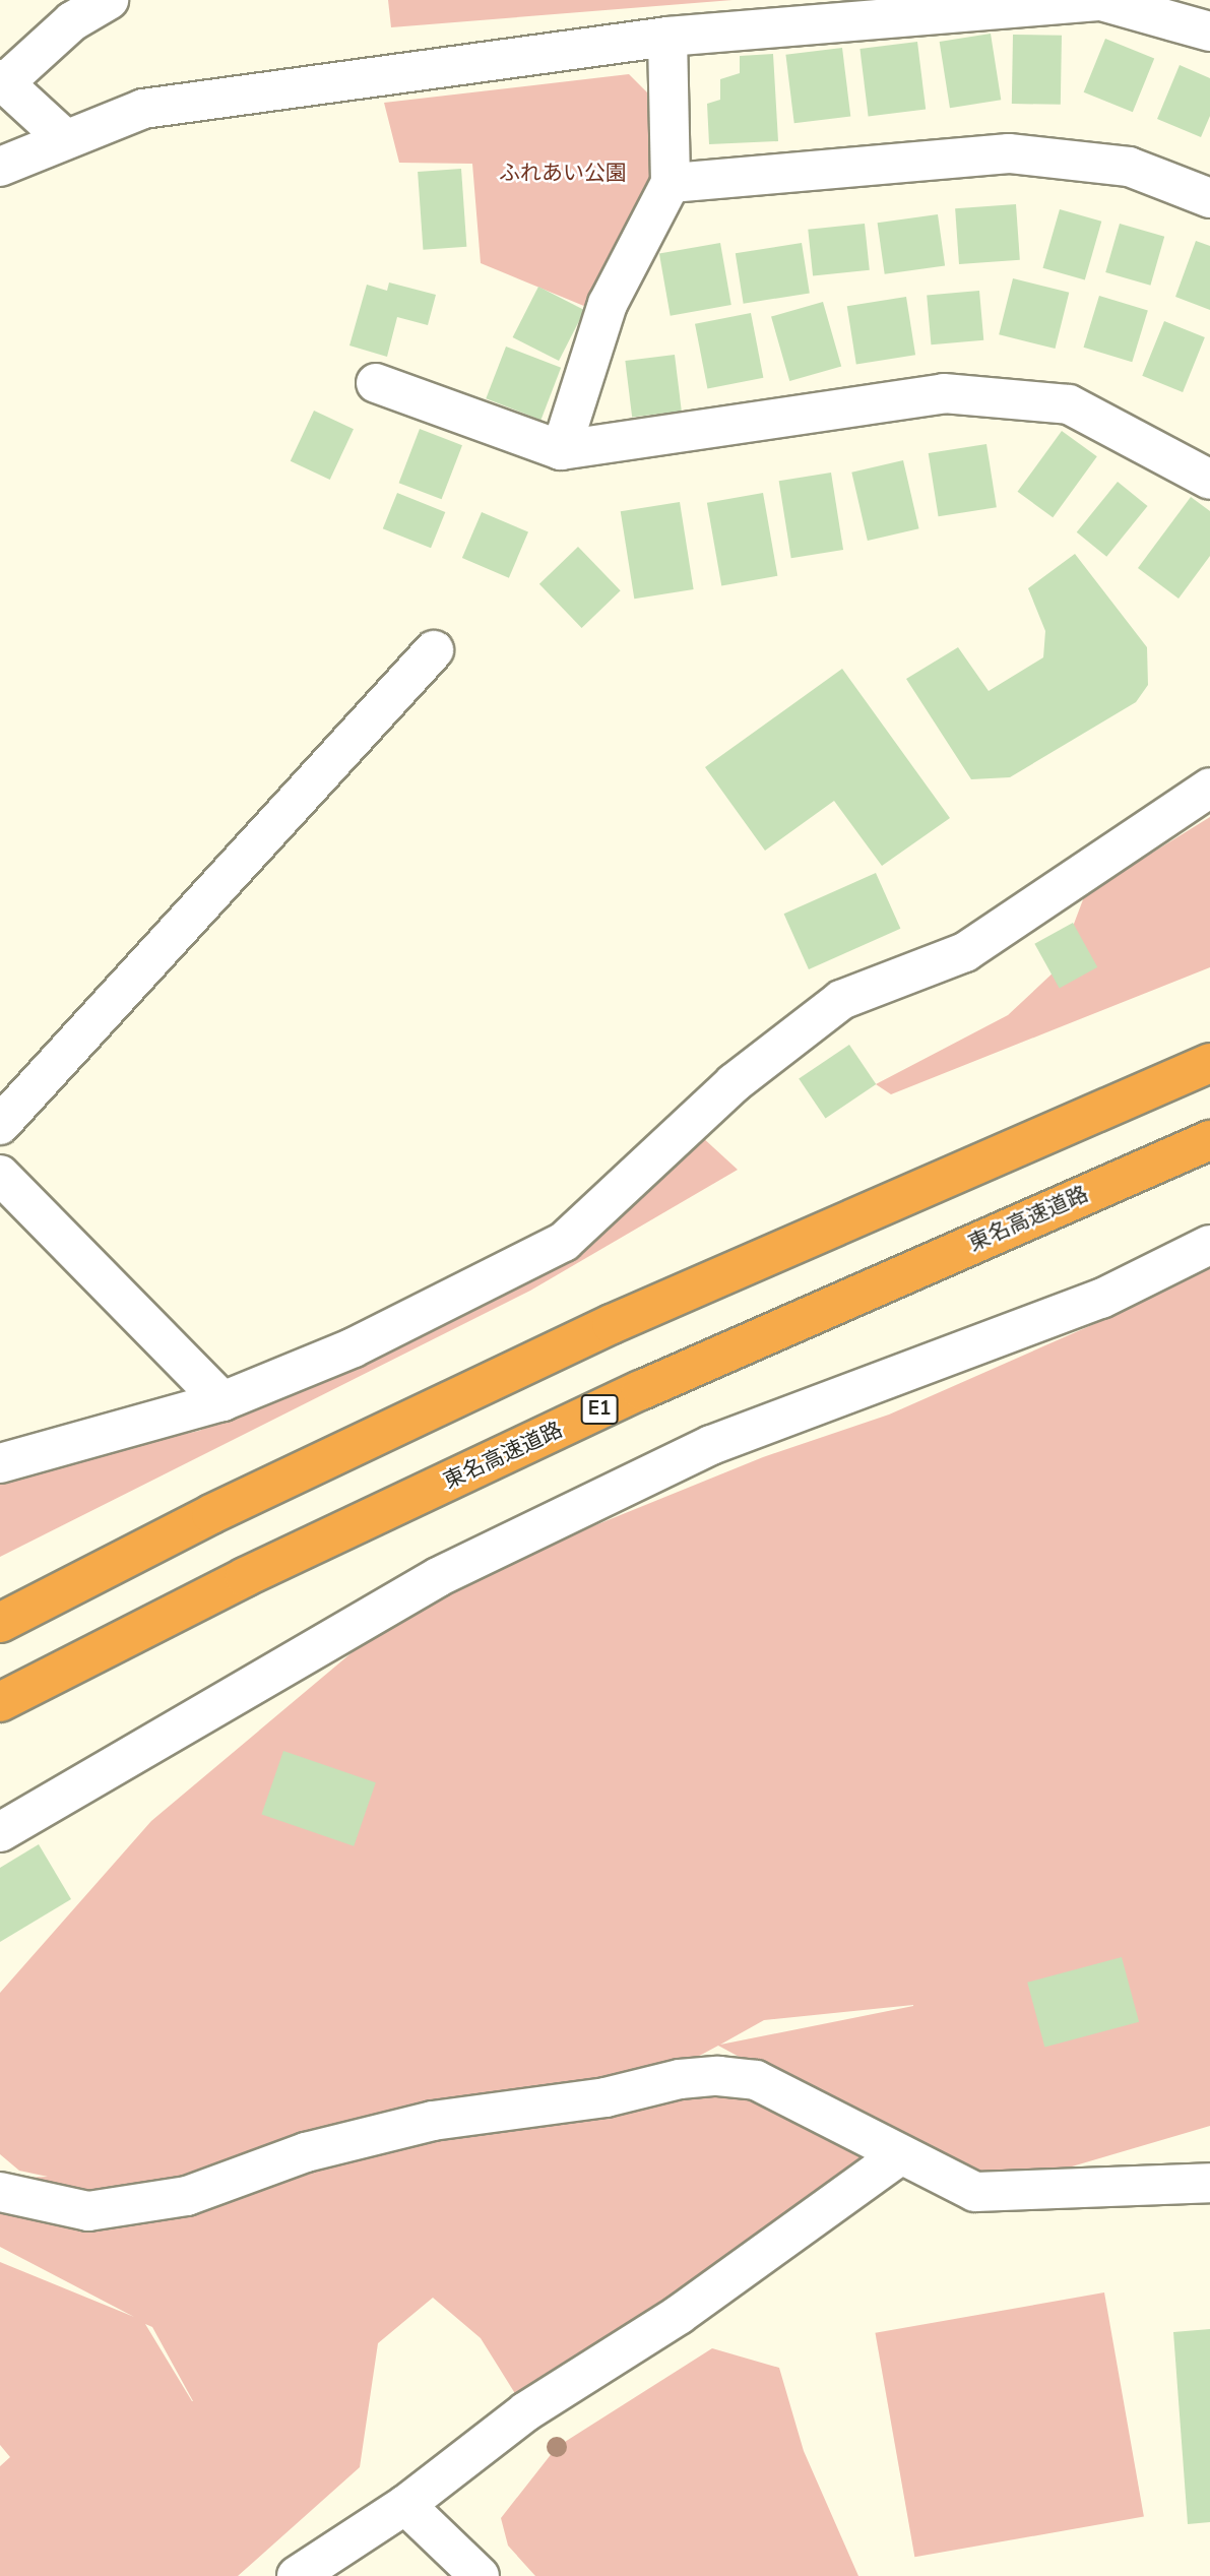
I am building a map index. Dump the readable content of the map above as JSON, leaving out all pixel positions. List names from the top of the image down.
{
  "streets": {
    "highway": ["東名高速道路", "E1"]
  },
  "parks": ["ふれあい公園"]
}
